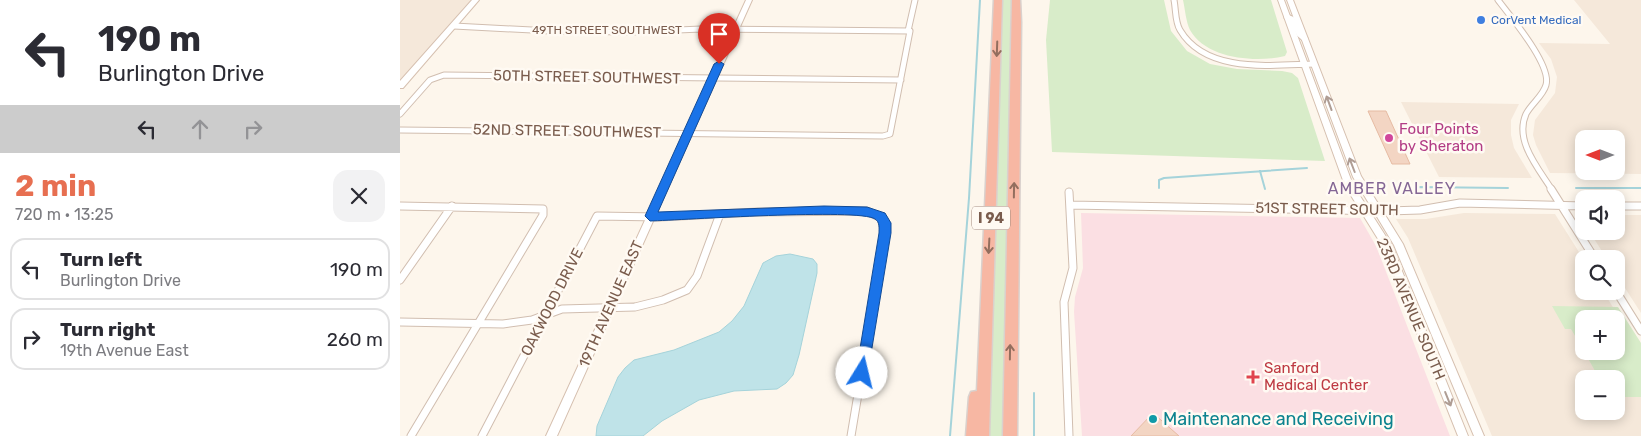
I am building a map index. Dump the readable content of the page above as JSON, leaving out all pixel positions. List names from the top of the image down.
{
  "streets": {
    "highway": ["I 94"],
    "street": [
      "49TH STREET SOUTHWEST",
      "50TH STREET SOUTHWEST",
      "52ND STREET SOUTHWEST",
      "51ST STREET SOUTH",
      "OAKWOOD DRIVE",
      "19TH AVENUE EAST",
      "23RD AVENUE SOUTH"
    ]
  },
  "crossings": [
    ["50TH STREET SOUTHWEST", "52ND STREET SOUTHWEST"],
    ["51ST STREET SOUTH", "23RD AVENUE SOUTH"],
    ["OAKWOOD DRIVE", "19TH AVENUE EAST"]
  ],
  "districts": ["AMBER VALLEY"],
  "places": {
    "other": ["CorVent Medical", "Four Points by Sheraton", "Maintenance and Receiving"],
    "health": ["Sanford Medical Center"]
  },
  "north": "left",
  "page": {
    "turn": ["190 m", "Burlington Drive"],
    "map_buttons": ["+", "−"],
    "heading": ["2 min", "720 m · 13:25"],
    "list": [
      {
        "name": "Turn left",
        "note": "Burlington Drive",
        "value": "190 m"
      },
      {
        "name": "Turn right",
        "note": "19th Avenue East",
        "value": "260 m"
      }
    ]
  }
}
